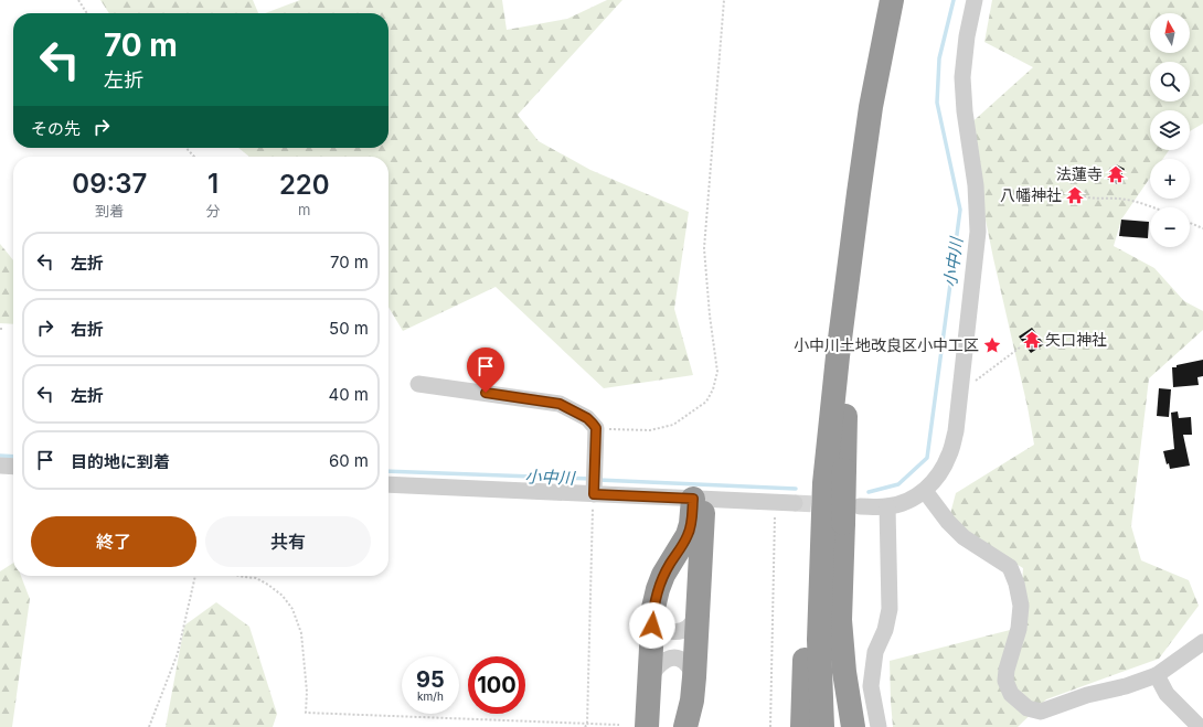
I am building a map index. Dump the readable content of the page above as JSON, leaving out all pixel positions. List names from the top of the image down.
{
  "water": ["小中川"],
  "places": {
    "temple": ["法蓮寺", "八幡神社", "矢口神社"],
    "place": ["小中川土地改良区小中工区"]
  },
  "north": "top",
  "page": {
    "map_buttons": ["+", "−"],
    "turn": ["70 m", "左折"],
    "then": "その先",
    "eta": [
      "09:37",
      "到着",
      "1",
      "分",
      "220",
      "m"
    ],
    "list": [
      {
        "name": "左折",
        "value": "70 m"
      },
      {
        "name": "右折",
        "value": "50 m"
      },
      {
        "name": "左折",
        "value": "40 m"
      },
      {
        "name": "目的地に到着",
        "value": "60 m"
      }
    ],
    "buttons": ["終了", "共有"],
    "speed": "95 km/h",
    "limit": "100"
  }
}
